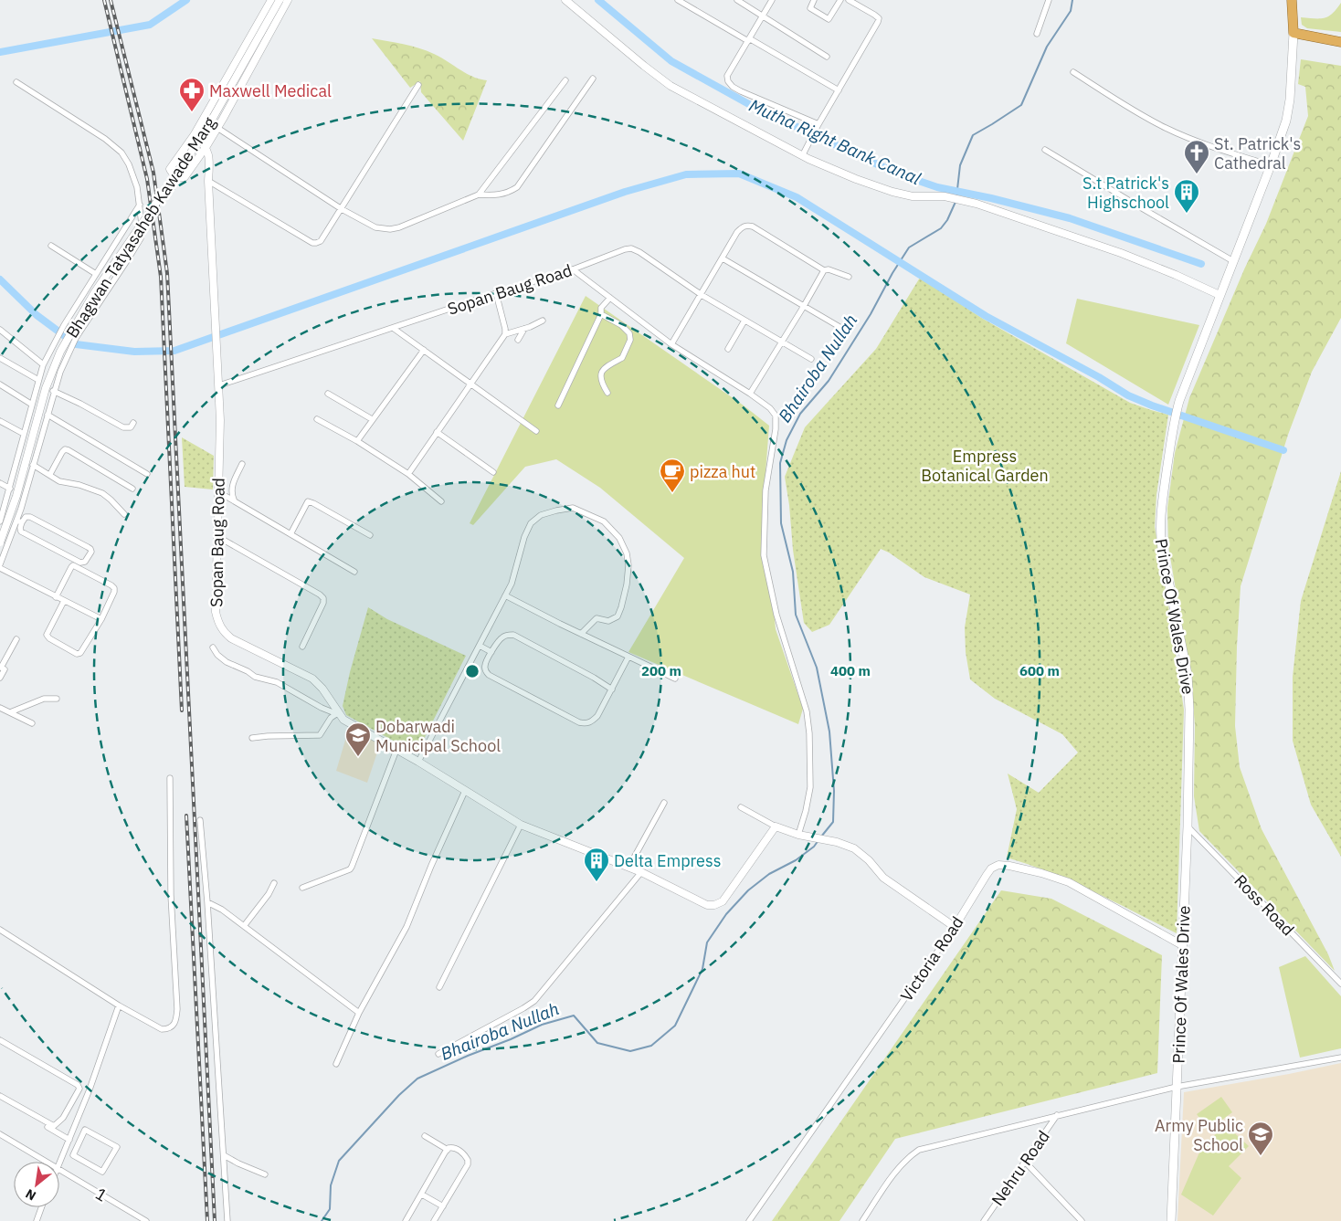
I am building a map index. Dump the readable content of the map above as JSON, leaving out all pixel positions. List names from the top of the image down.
{
  "streets": {
    "main road": ["Prince Of Wales Drive"],
    "street": [
      "Bhagwan Tatyasaheb Kawade Marg",
      "Sopan Baug Road",
      "Ross Road",
      "Victoria Road",
      "Nehru Road",
      "1"
    ]
  },
  "crossings": [
    ["Prince Of Wales Drive", "Ross Road"],
    ["Prince Of Wales Drive", "Victoria Road"]
  ],
  "water": ["Mutha Right Bank Canal", "Bhairoba Nullah"],
  "parks": ["Empress Botanical Garden"],
  "places": {
    "pharmacy": ["Maxwell Medical"],
    "church": ["St. Patrick's Cathedral"],
    "building": ["S.t Patrick's Highschool", "Delta Empress"],
    "cafe": ["pizza hut"],
    "school or university": ["Dobarwadi Municipal School", "Army Public School"]
  },
  "north": "bottom left",
  "rings": ["200 m", "400 m", "600 m"]
}
